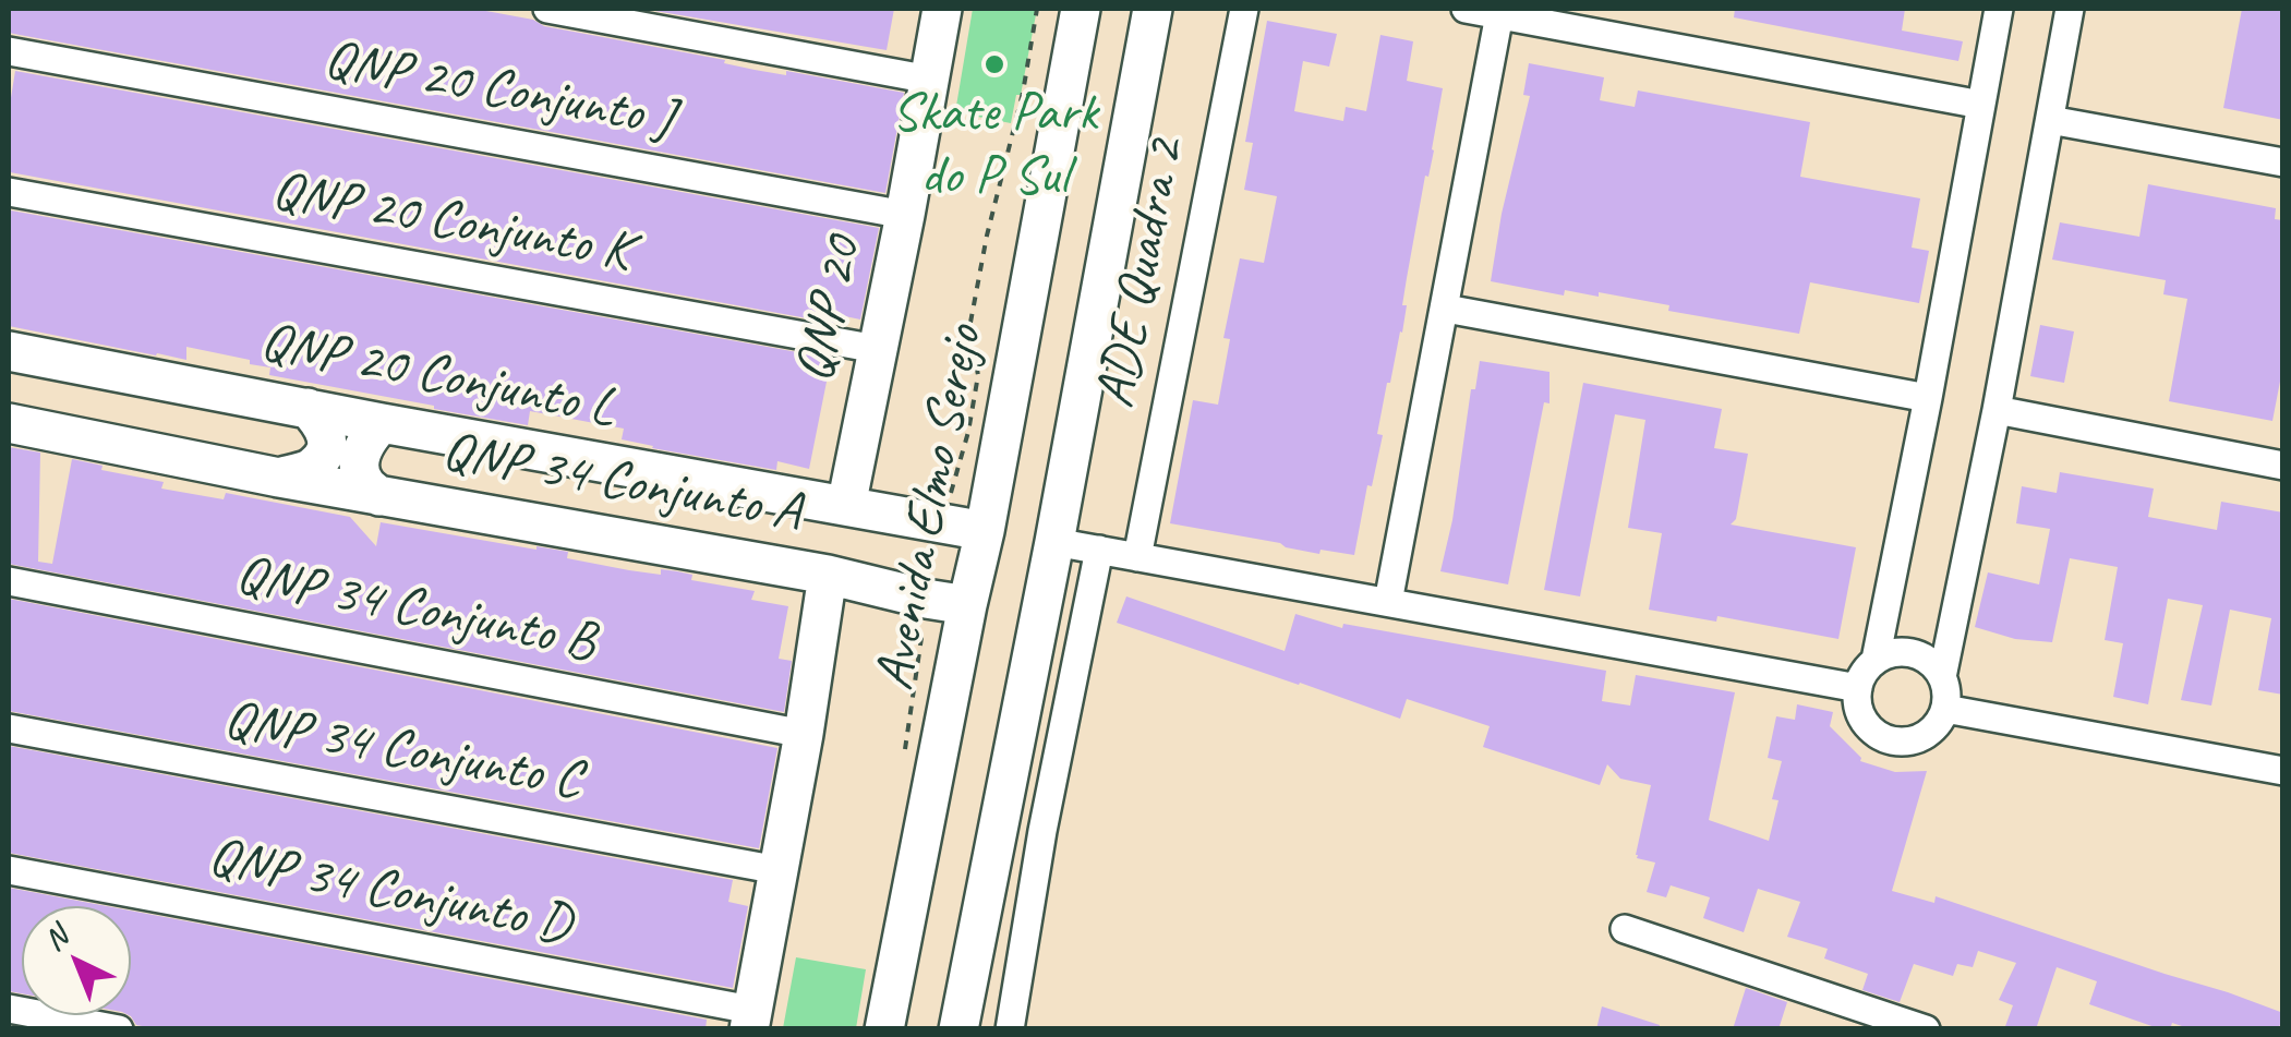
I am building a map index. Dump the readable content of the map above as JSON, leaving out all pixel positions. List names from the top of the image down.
{
  "streets": {
    "street": [
      "QNP 20 Conjunto J",
      "QNP 20 Conjunto K",
      "ADE Quadra 2",
      "QNP 20",
      "QNP 20 Conjunto L",
      "QNP 34 Conjunto A",
      "Avenida Elmo Serejo",
      "QNP 34 Conjunto B",
      "QNP 34 Conjunto C",
      "QNP 34 Conjunto D"
    ]
  },
  "crossings": [
    ["QNP 20 Conjunto J", "QNP 20"],
    ["QNP 20 Conjunto K", "QNP 20"],
    ["QNP 20", "QNP 20 Conjunto L"],
    ["QNP 20 Conjunto L", "Avenida Elmo Serejo"],
    ["QNP 34 Conjunto A", "QNP 34 Conjunto B"],
    ["QNP 34 Conjunto A", "QNP 34 Conjunto C"],
    ["QNP 34 Conjunto A", "QNP 34 Conjunto D"]
  ],
  "places": ["Skate Park do P Sul"],
  "north": "top left"
}
